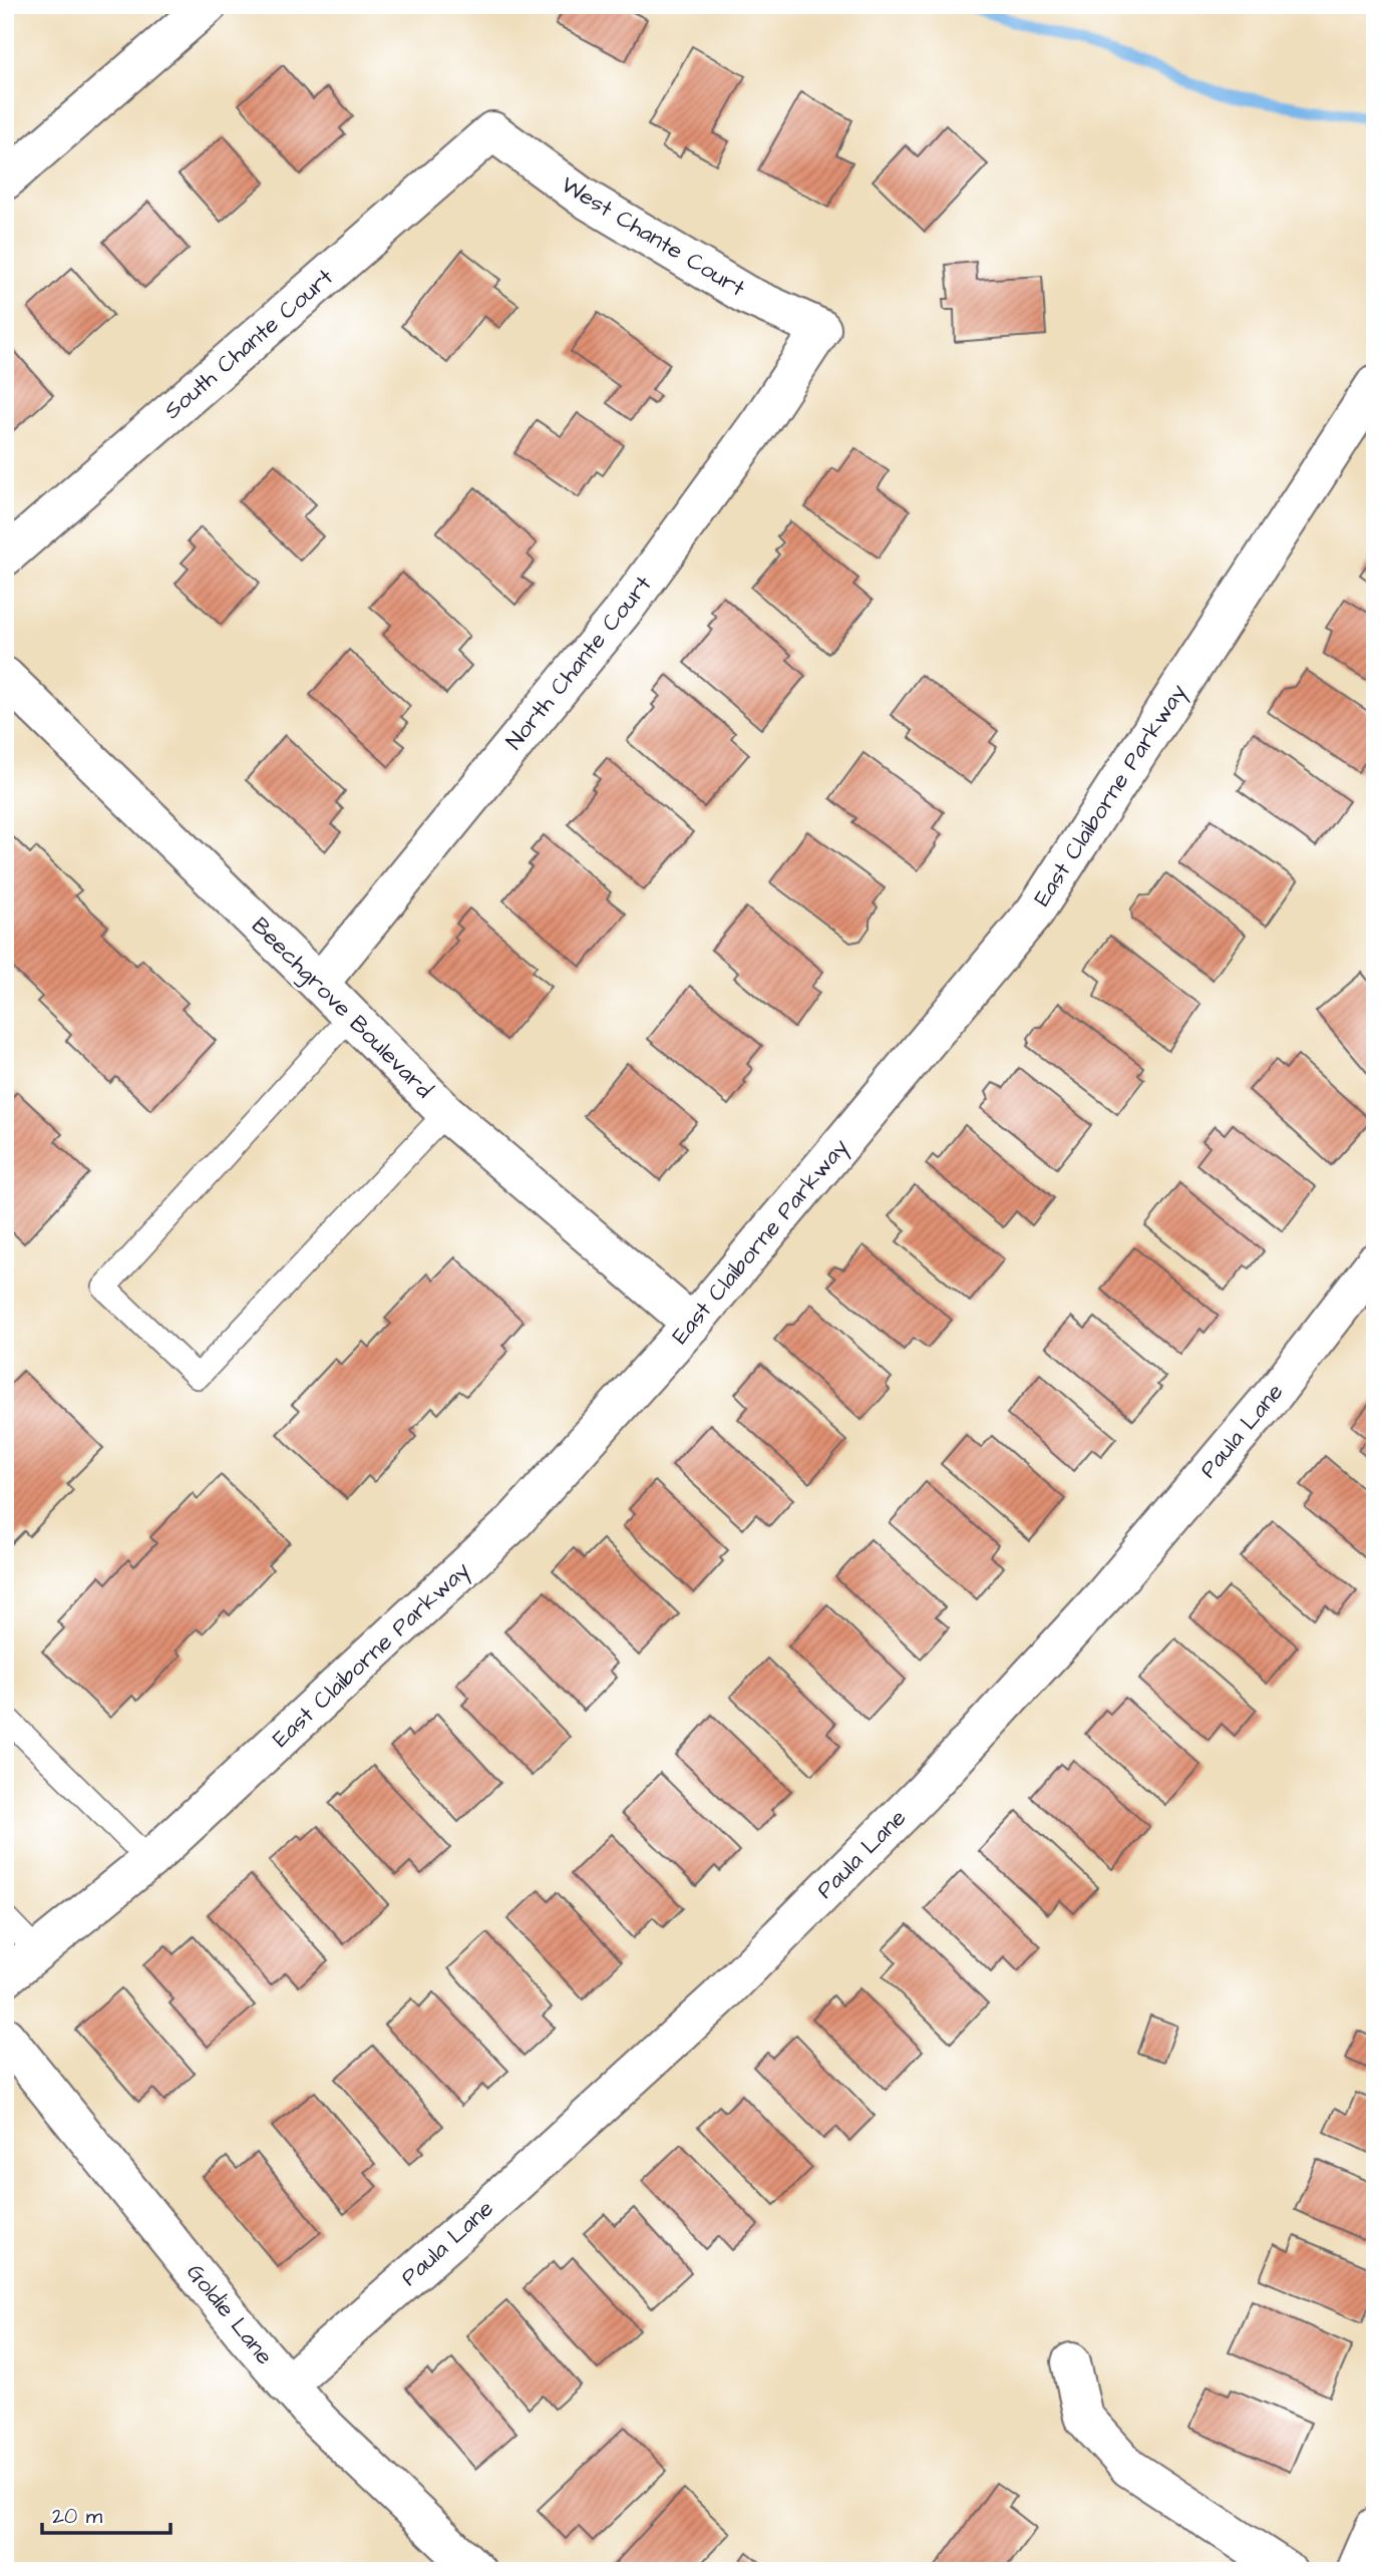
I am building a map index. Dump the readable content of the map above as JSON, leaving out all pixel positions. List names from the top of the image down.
{
  "streets": {
    "street": [
      "West Chante Court",
      "South Chante Court",
      "North Chante Court",
      "East Claiborne Parkway",
      "Beechgrove Boulevard",
      "Paula Lane",
      "Goldie Lane"
    ]
  },
  "crossings": [
    ["West Chante Court", "South Chante Court"],
    ["West Chante Court", "North Chante Court"],
    ["North Chante Court", "Beechgrove Boulevard"],
    ["East Claiborne Parkway", "Beechgrove Boulevard"],
    ["Paula Lane", "Goldie Lane"]
  ],
  "scale_bar": "20 m"
}
